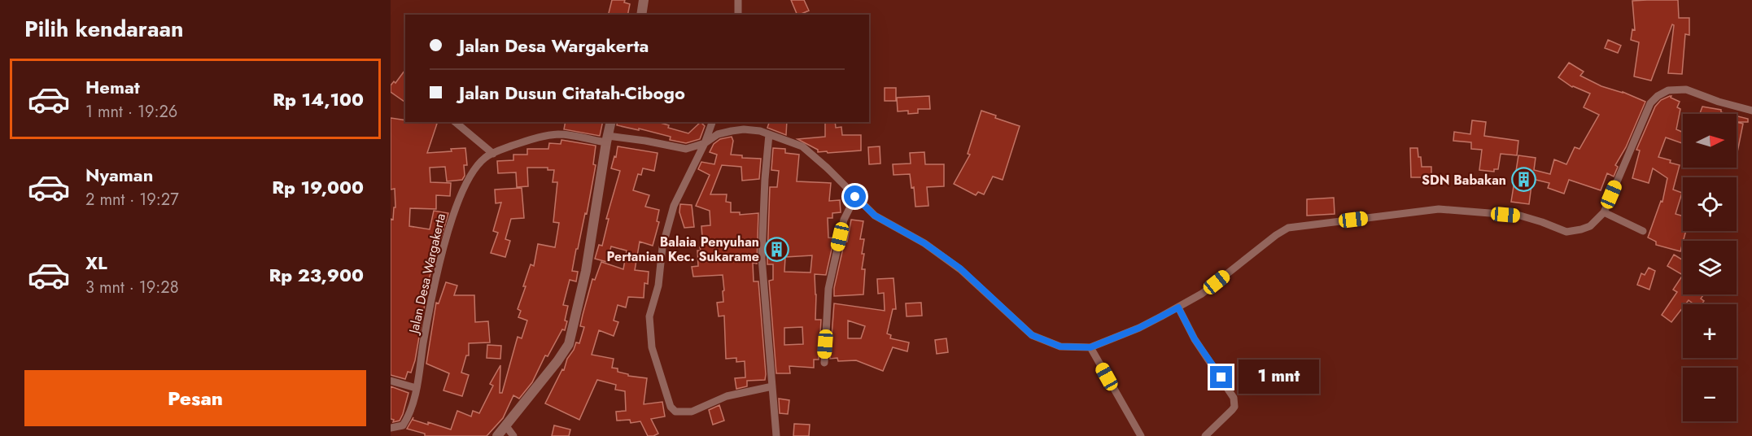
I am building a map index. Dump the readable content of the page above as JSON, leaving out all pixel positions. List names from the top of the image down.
{
  "streets": {
    "street": ["Jalan Desa Wargakerta"]
  },
  "places": {
    "building": ["SDN Babakan", "Balaia Penyuhan Pertanian Kec. Sukarame"]
  },
  "north": "right",
  "page": {
    "heading": "Pilih kendaraan",
    "banner": ["Jalan Desa Wargakerta", "Jalan Dusun Citatah-Cibogo"],
    "list": [
      {
        "name": "Hemat",
        "note": "1 mnt · 19:26",
        "value": "Rp 14,100"
      },
      {
        "name": "Nyaman",
        "note": "2 mnt · 19:27",
        "value": "Rp 19,000"
      },
      {
        "name": "XL",
        "note": "3 mnt · 19:28",
        "value": "Rp 23,900"
      }
    ],
    "map_buttons": ["+", "−"],
    "bubble": "1 mnt",
    "buttons": "Pesan"
  }
}
